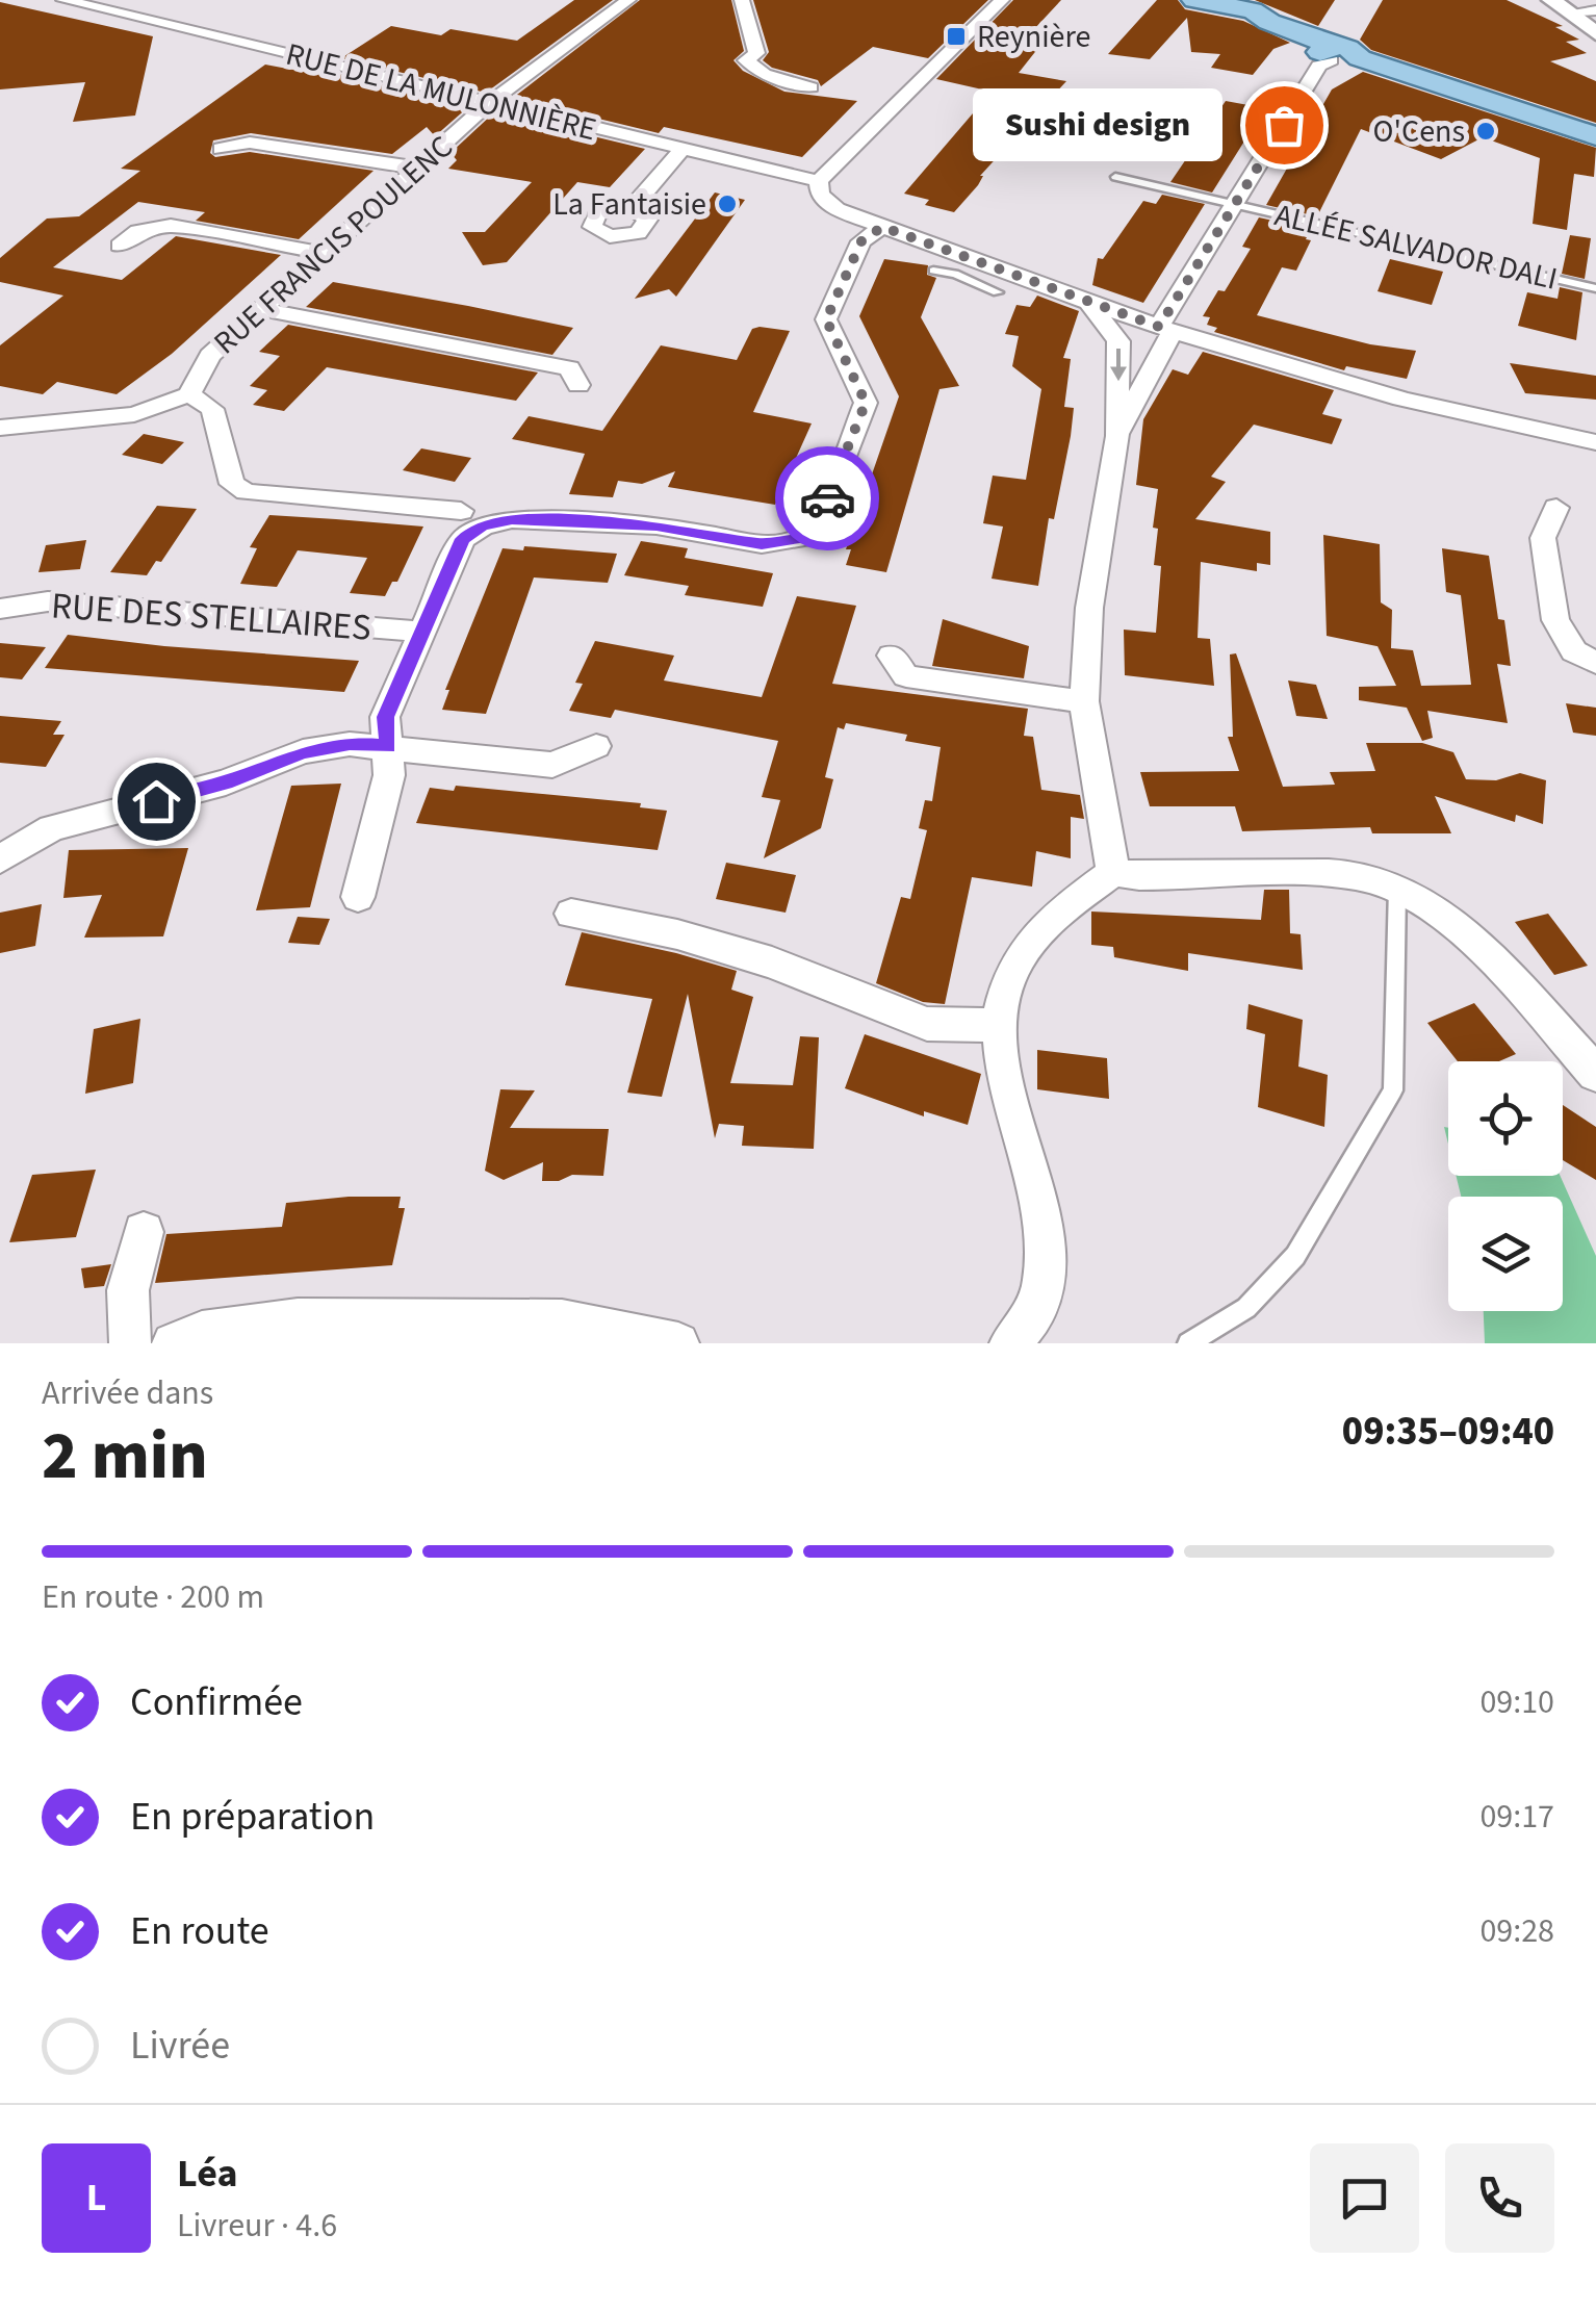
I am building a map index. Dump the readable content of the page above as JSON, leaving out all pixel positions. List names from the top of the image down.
{
  "streets": {
    "street": ["RUE DE LA MULONNIÈRE", "RUE FRANCIS POULENC", "RUE DES STELLAIRES"],
    "lane": ["ALLÉE SALVADOR DALI"]
  },
  "crossings": [
    ["RUE DE LA MULONNIÈRE", "RUE FRANCIS POULENC"]
  ],
  "places": {
    "transit": ["Reynière"],
    "other": ["Sushi design", "O'Cens", "La Fantaisie"]
  },
  "page": {
    "bubble": "Sushi design",
    "heading": ["2 min", "Arrivée dans", "09:35–09:40"],
    "panel": ["Léa", "Livreur · 4.6"],
    "bar": "En route · 200 m",
    "list": [
      ["Confirmée", "09:10"],
      ["En préparation", "09:17"],
      ["En route", "09:28"],
      "Livrée"
    ],
    "round": "L"
  }
}
